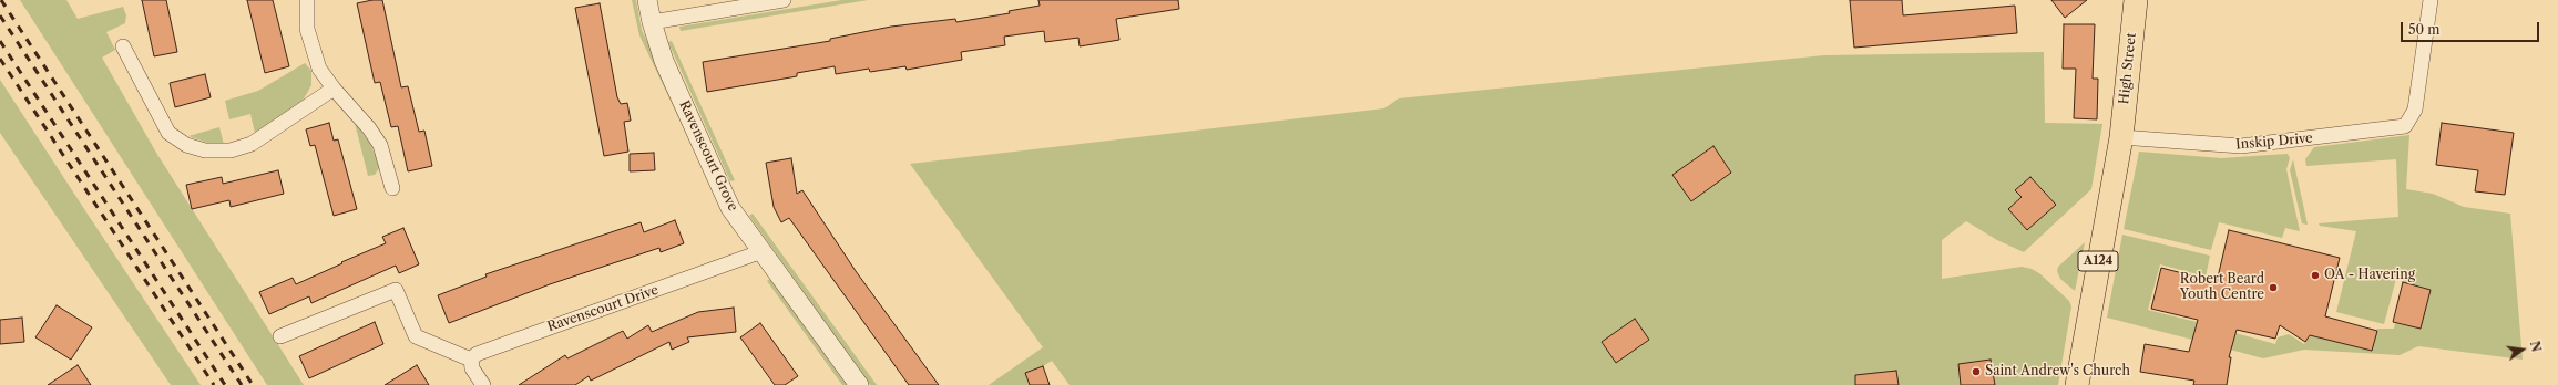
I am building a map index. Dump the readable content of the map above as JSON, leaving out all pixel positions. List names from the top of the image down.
{
  "streets": {
    "main road": ["High Street", "A124"],
    "street": ["Inskip Drive", "Ravenscourt Grove", "Ravenscourt Drive"]
  },
  "crossings": [
    ["High Street", "Inskip Drive"],
    ["High Street", "A124"],
    ["Inskip Drive", "A124"],
    ["Ravenscourt Grove", "Ravenscourt Drive"]
  ],
  "places": ["OA - Havering", "Robert Beard Youth Centre", "Saint Andrew's Church"],
  "scale_bar": "50 m",
  "north": "right"
}
